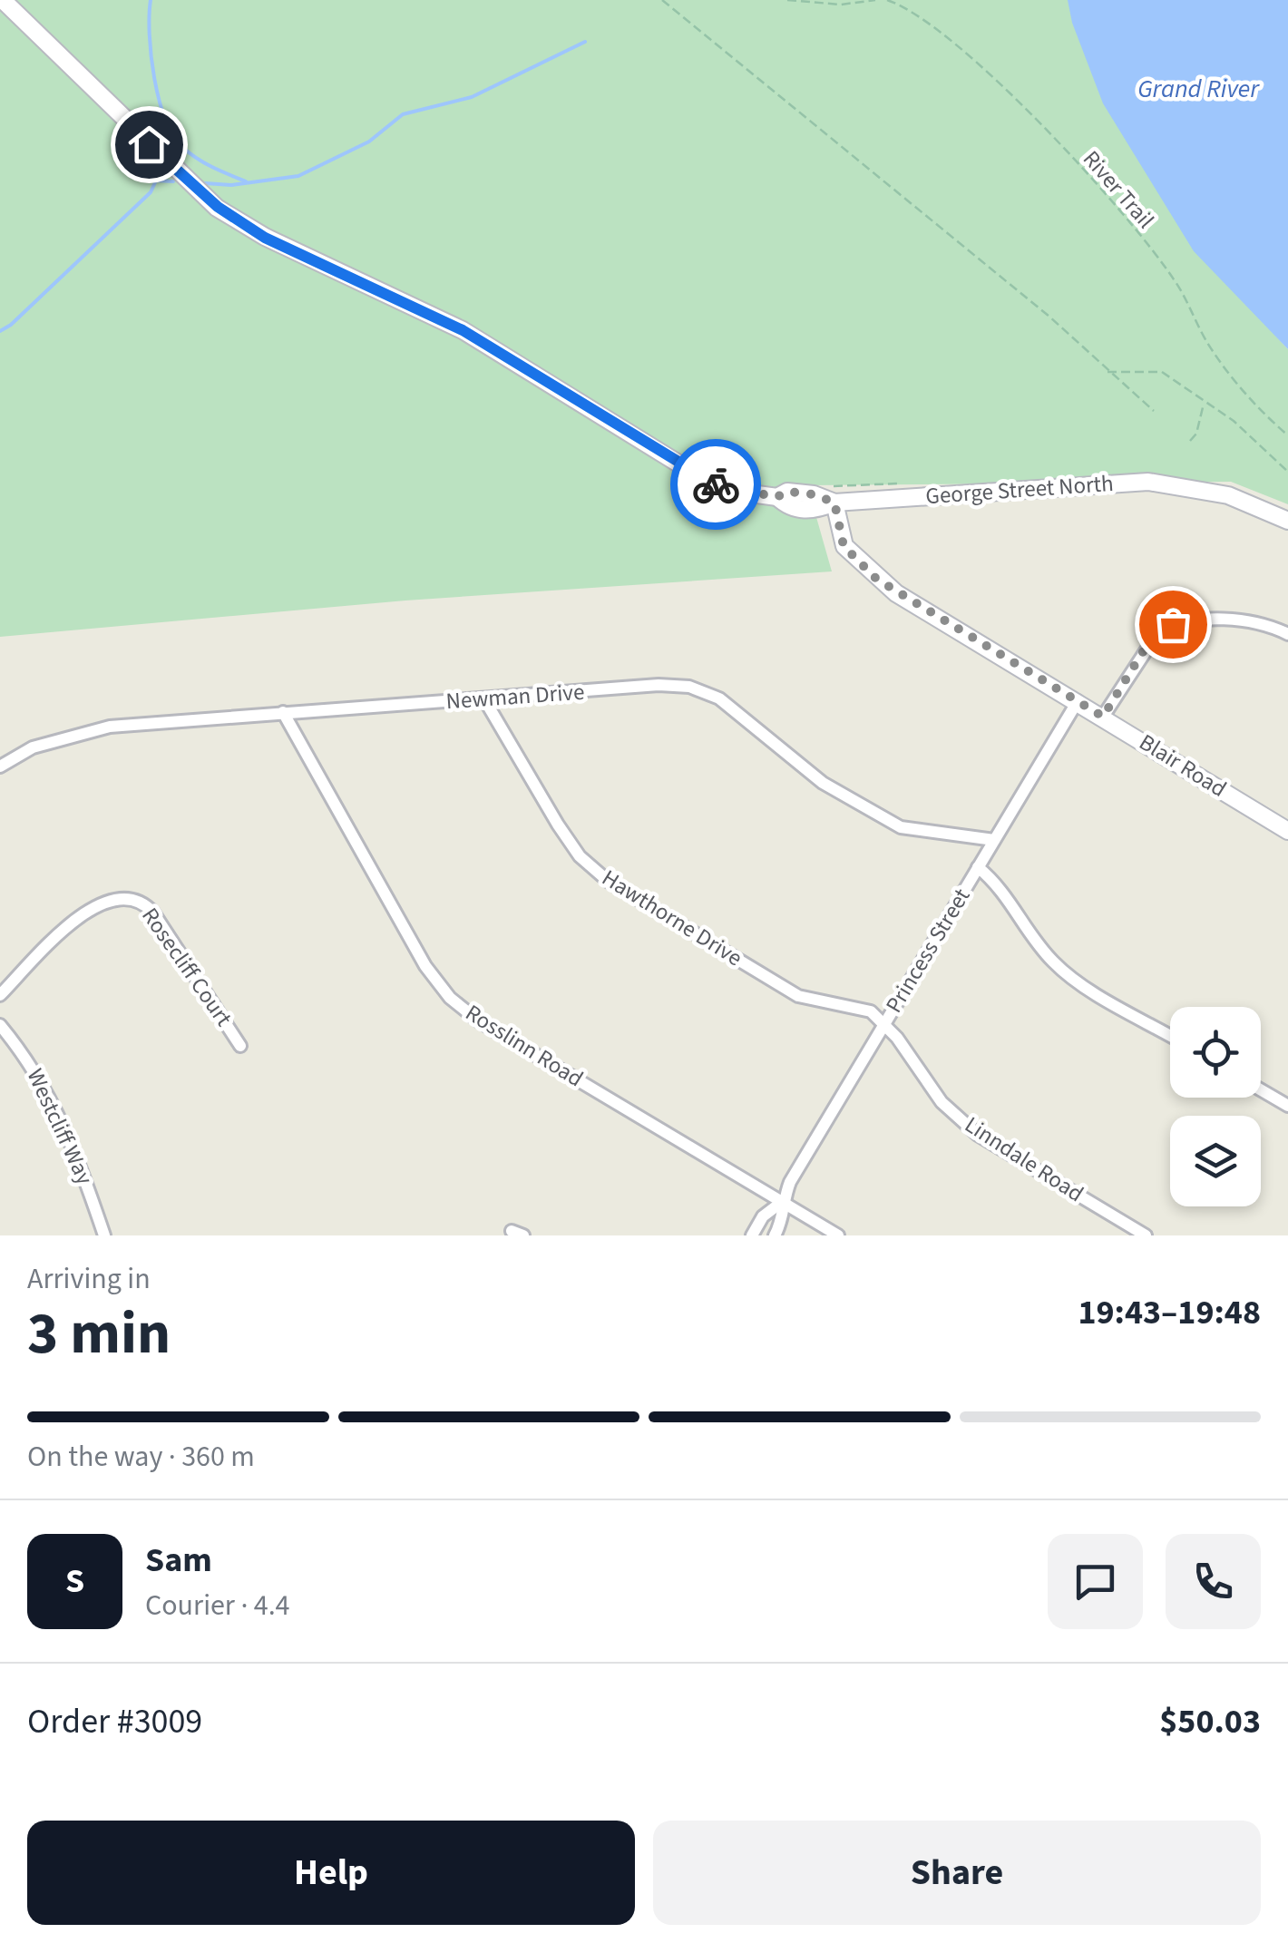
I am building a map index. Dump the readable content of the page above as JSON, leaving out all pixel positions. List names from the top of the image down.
{
  "streets": {
    "main road": ["George Street North", "Blair Road"],
    "street": [
      "Newman Drive",
      "Hawthorne Drive",
      "Princess Street",
      "Rosecliff Court",
      "Rosslinn Road",
      "Westcliff Way",
      "Linndale Road"
    ],
    "path": ["River Trail"]
  },
  "crossings": [
    ["George Street North", "Blair Road"],
    ["Newman Drive", "Hawthorne Drive"],
    ["Newman Drive", "Princess Street"],
    ["Newman Drive", "Rosslinn Road"],
    ["Blair Road", "Princess Street"],
    ["Hawthorne Drive", "Princess Street"],
    ["Hawthorne Drive", "Linndale Road"],
    ["Princess Street", "Rosslinn Road"],
    ["Princess Street", "Linndale Road"]
  ],
  "water": ["Grand River"],
  "page": {
    "heading": ["3 min", "Arriving in", "19:43–19:48"],
    "panel": [
      "Sam",
      "Courier · 4.4",
      "Order #3009",
      "$50.03"
    ],
    "bar": "On the way · 360 m",
    "round": "S",
    "buttons": ["Help", "Share"]
  }
}
